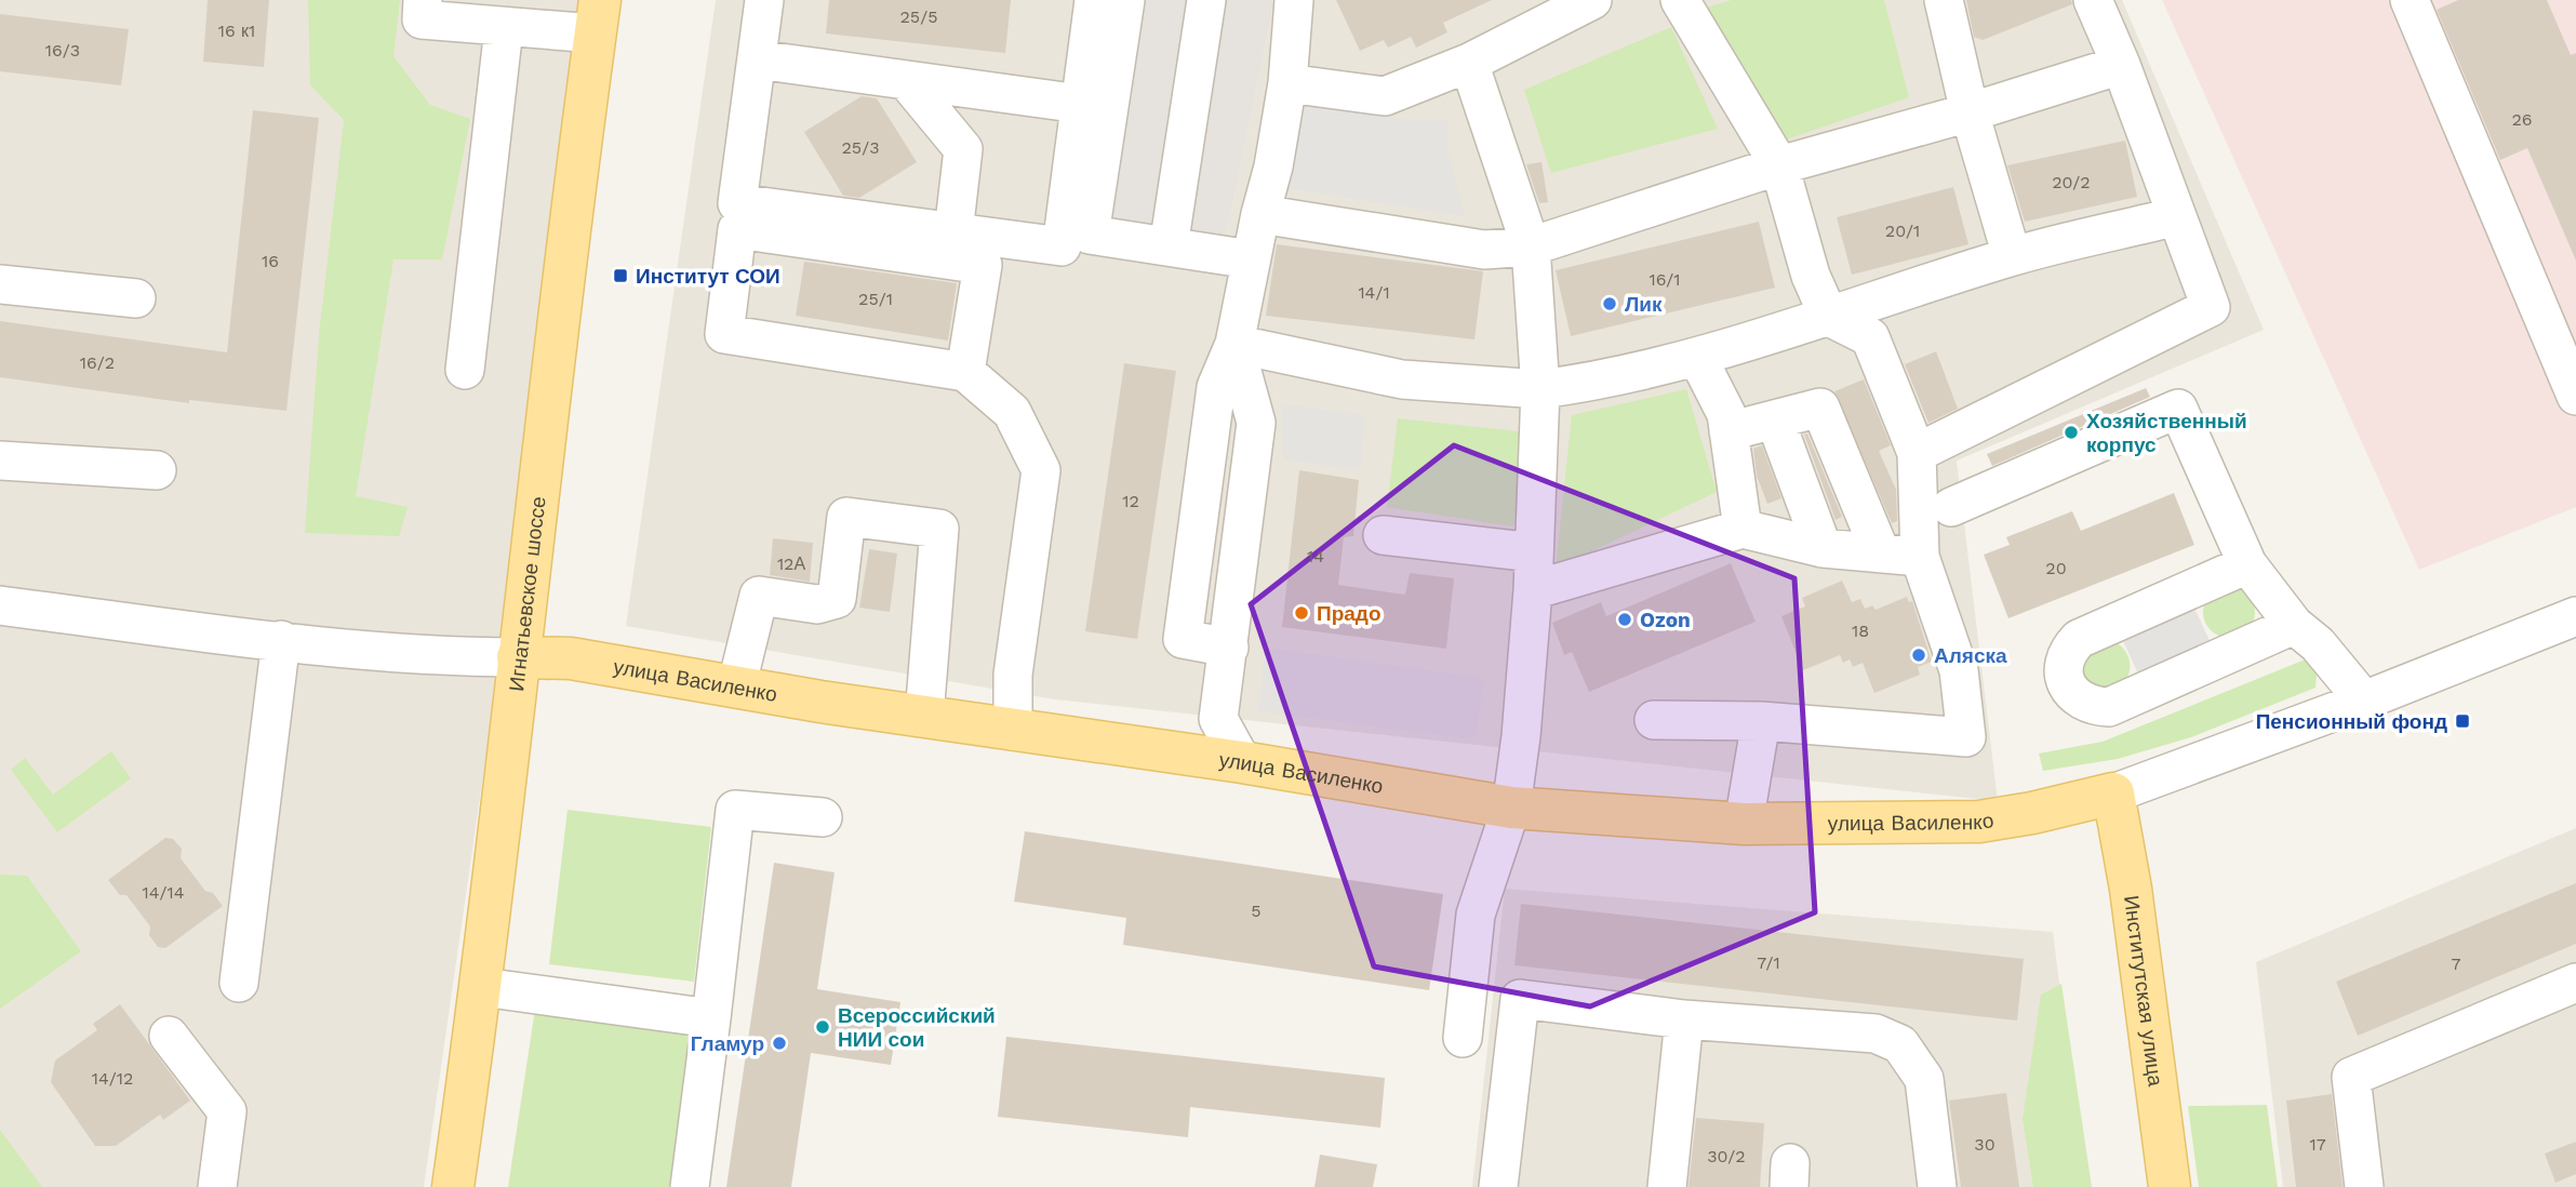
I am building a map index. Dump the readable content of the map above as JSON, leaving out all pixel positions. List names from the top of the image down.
{
  "streets": {
    "main road": ["Игнатьевское шоссе", "улица Василенко", "Институтская улица"]
  },
  "crossings": [
    ["Игнатьевское шоссе", "улица Василенко"],
    ["улица Василенко", "Институтская улица"]
  ],
  "places": {
    "transit": ["Институт СОИ", "Пенсионный фонд"],
    "other": [
      "Лик",
      "Хозяйственный корпус",
      "Прадо",
      "Ozon",
      "Аляска",
      "Всероссийский НИИ сои",
      "Гламур"
    ]
  },
  "house_numbers": [
    "25/5",
    "16 к1",
    "16/3",
    "26",
    "25/3",
    "20/2",
    "20/1",
    "16",
    "16/1",
    "14/1",
    "25/1",
    "16/2",
    "12",
    "14",
    "12А",
    "20",
    "18",
    "14/14",
    "5",
    "7/1",
    "7",
    "14/12",
    "30",
    "17",
    "30/2"
  ]
}
